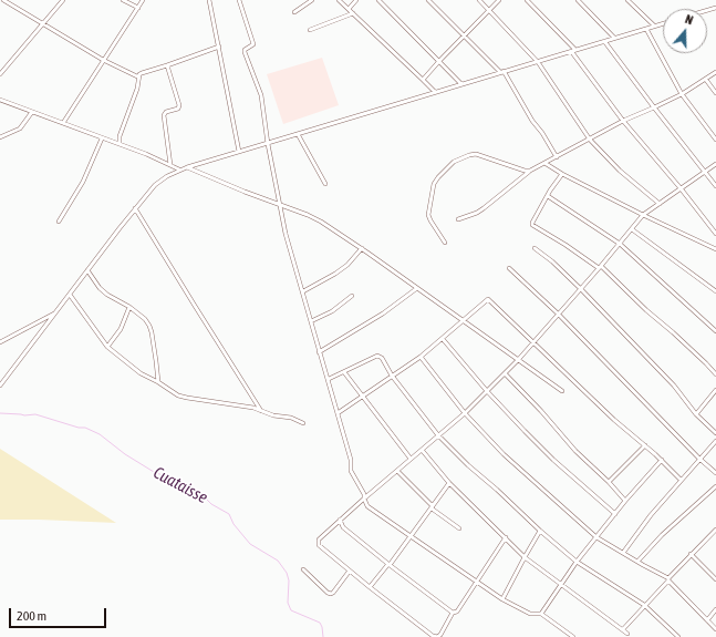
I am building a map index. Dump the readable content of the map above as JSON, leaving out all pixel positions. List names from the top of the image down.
{
  "water": ["Cuataisse"],
  "scale_bar": "200 m",
  "north": "top"
}
